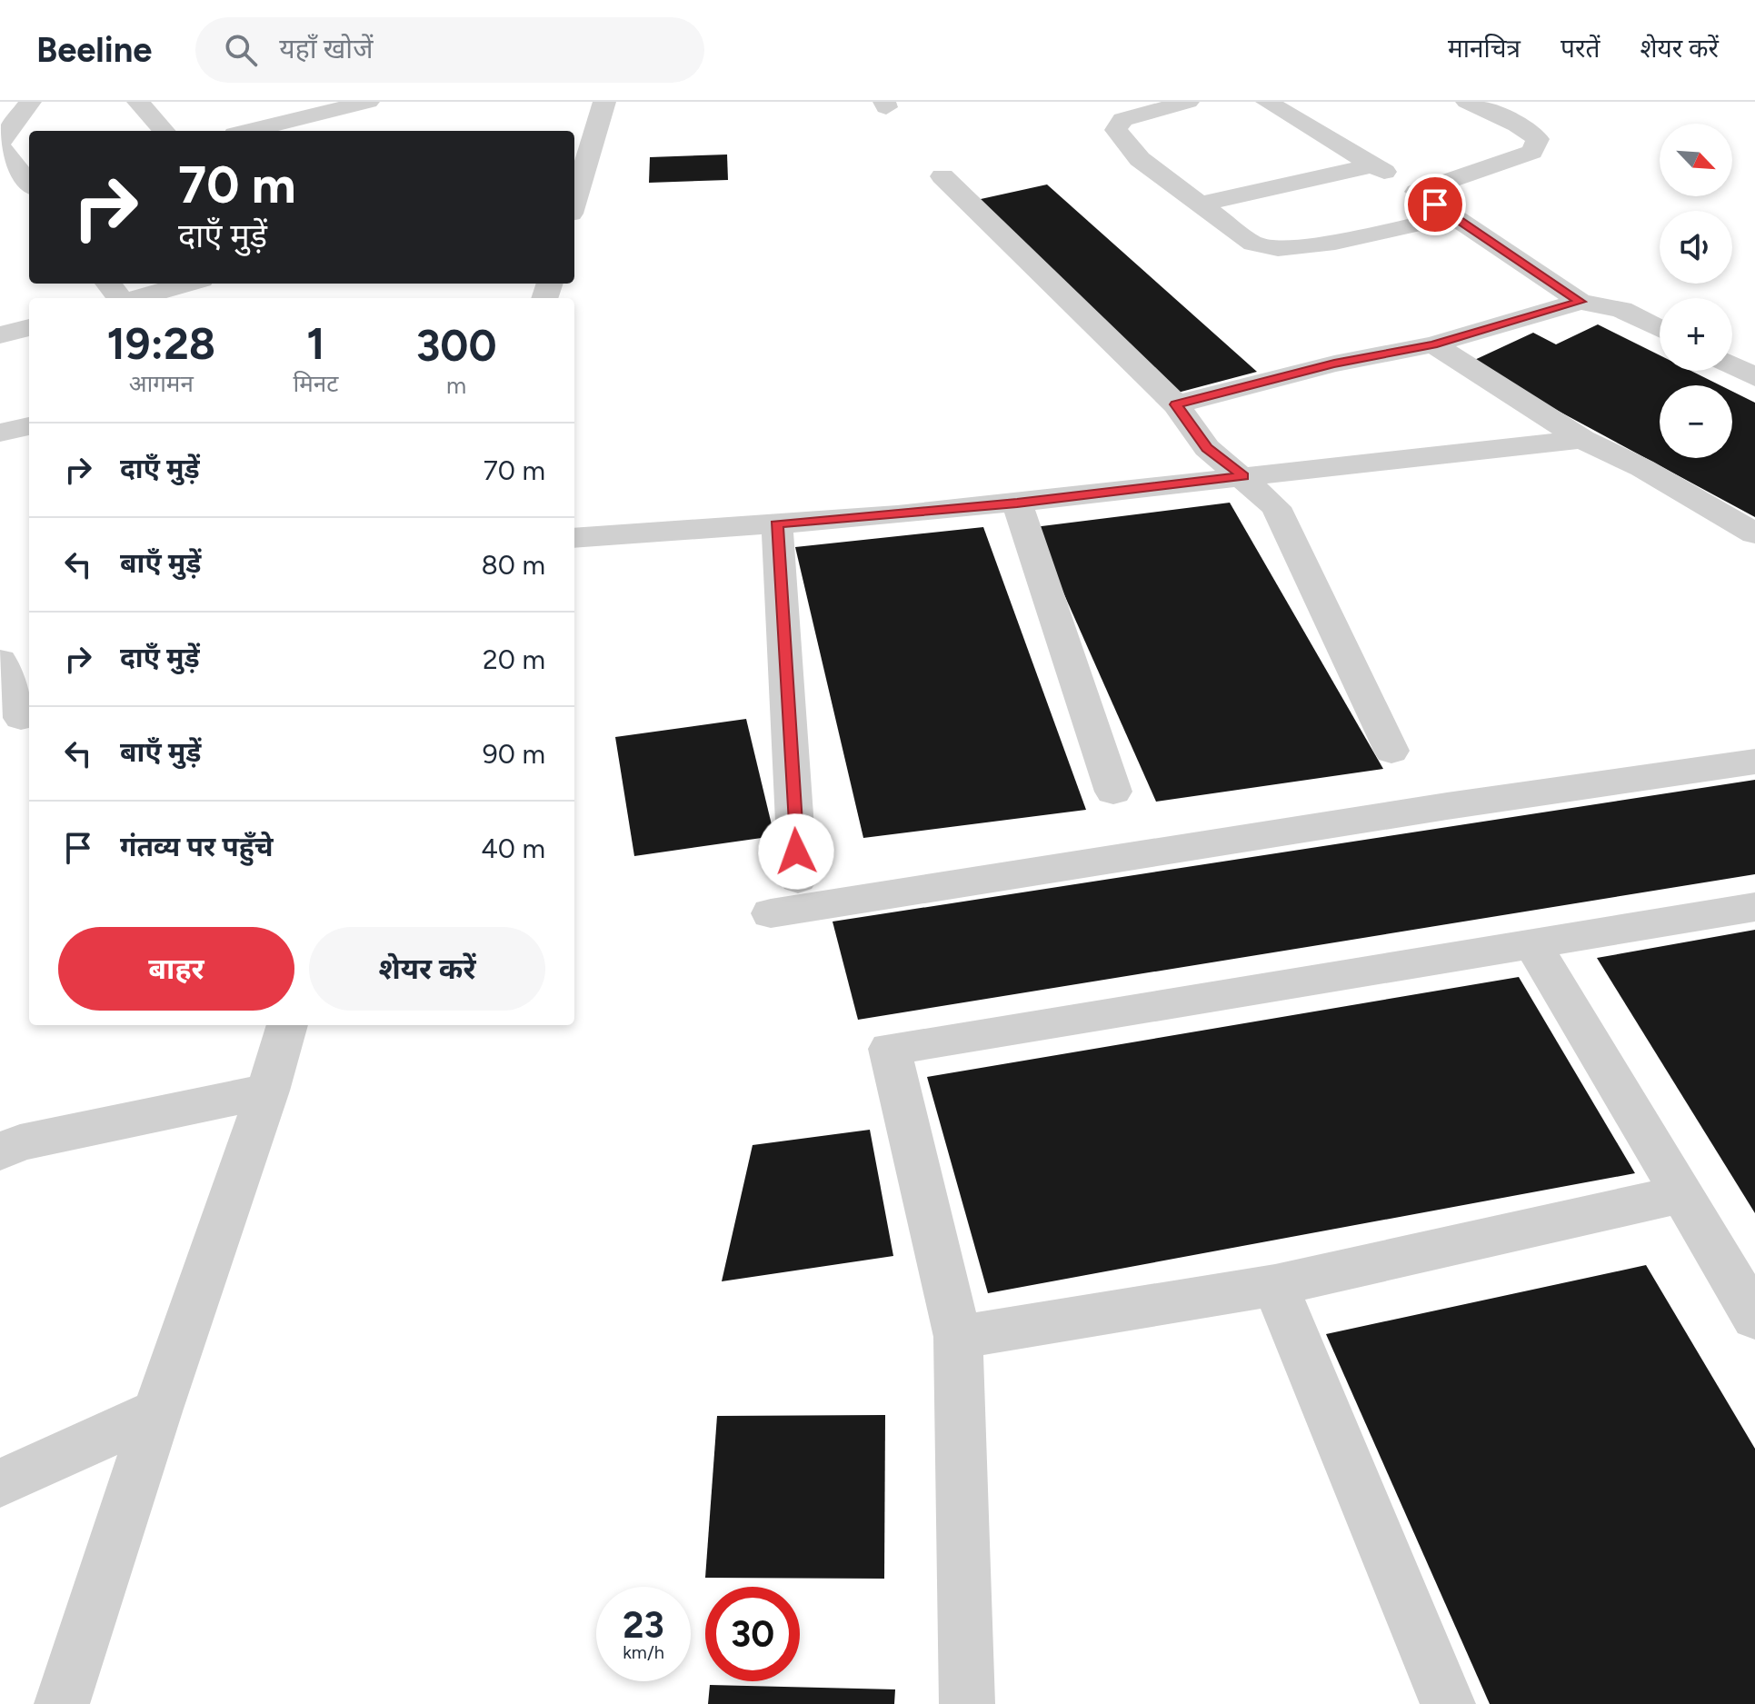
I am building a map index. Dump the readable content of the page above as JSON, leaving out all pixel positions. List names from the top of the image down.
{
  "north": "bottom right",
  "page": {
    "header": "Beeline",
    "search": "यहाँ खोजें",
    "nav": ["मानचित्र", "परतें", "शेयर करें"],
    "map_buttons": ["+", "−"],
    "turn": ["70 m", "दाएँ मुड़ें"],
    "eta": [
      "19:28",
      "आगमन",
      "1",
      "मिनट",
      "300",
      "m"
    ],
    "list": [
      {
        "name": "दाएँ मुड़ें",
        "value": "70 m"
      },
      {
        "name": "बाएँ मुड़ें",
        "value": "80 m"
      },
      {
        "name": "दाएँ मुड़ें",
        "value": "20 m"
      },
      {
        "name": "बाएँ मुड़ें",
        "value": "90 m"
      },
      {
        "name": "गंतव्य पर पहुँचे",
        "value": "40 m"
      }
    ],
    "buttons": ["बाहर", "शेयर करें"],
    "speed": "23 km/h",
    "limit": "30"
  }
}
